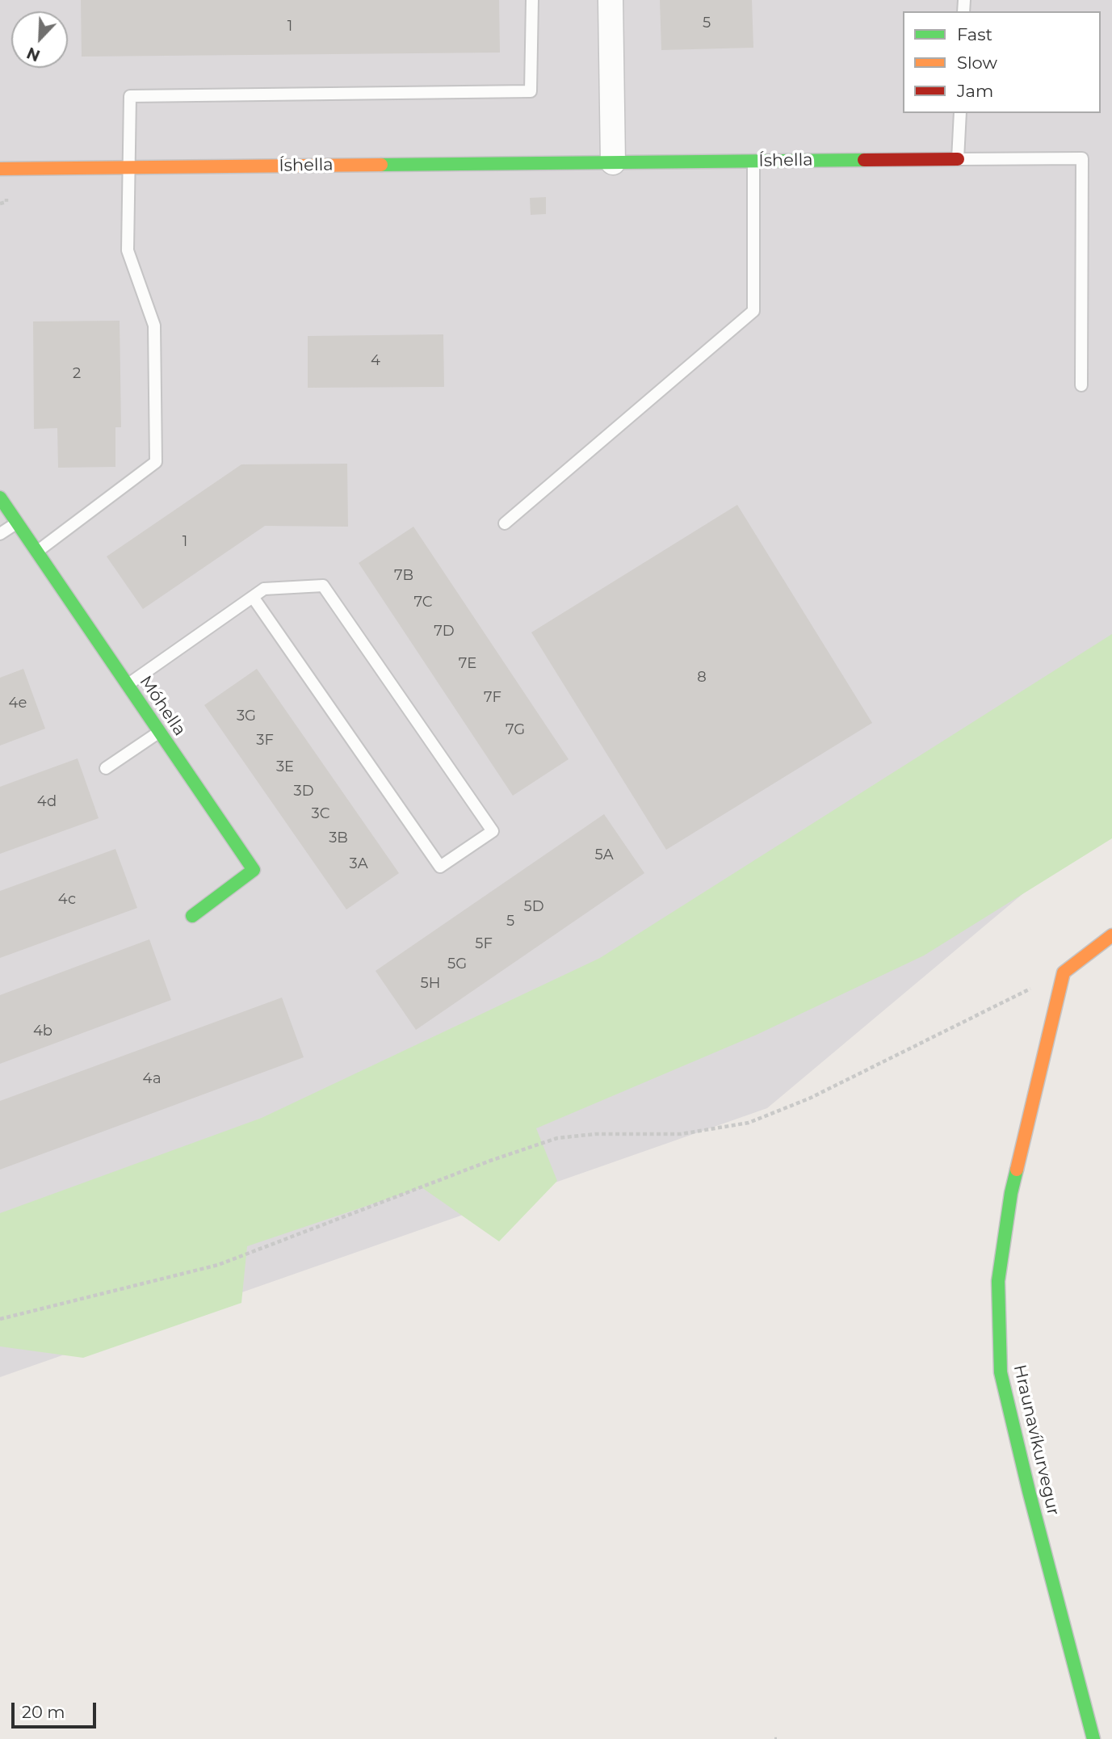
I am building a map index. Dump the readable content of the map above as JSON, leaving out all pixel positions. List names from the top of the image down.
{
  "streets": {
    "street": ["Íshella", "Móhella", "Hraunavíkurvegur"]
  },
  "house_numbers": [
    "5",
    "1",
    "4",
    "2",
    "1",
    "7B",
    "7C",
    "7D",
    "7E",
    "8",
    "7F",
    "4e",
    "3G",
    "7G",
    "3F",
    "3E",
    "3D",
    "4d",
    "3C",
    "3B",
    "5A",
    "3A",
    "4c",
    "5D",
    "5",
    "5F",
    "5G",
    "5H",
    "4b",
    "4a"
  ],
  "legend": ["Fast", "Slow", "Jam"],
  "scale_bar": "20 m",
  "north": "bottom left"
}
